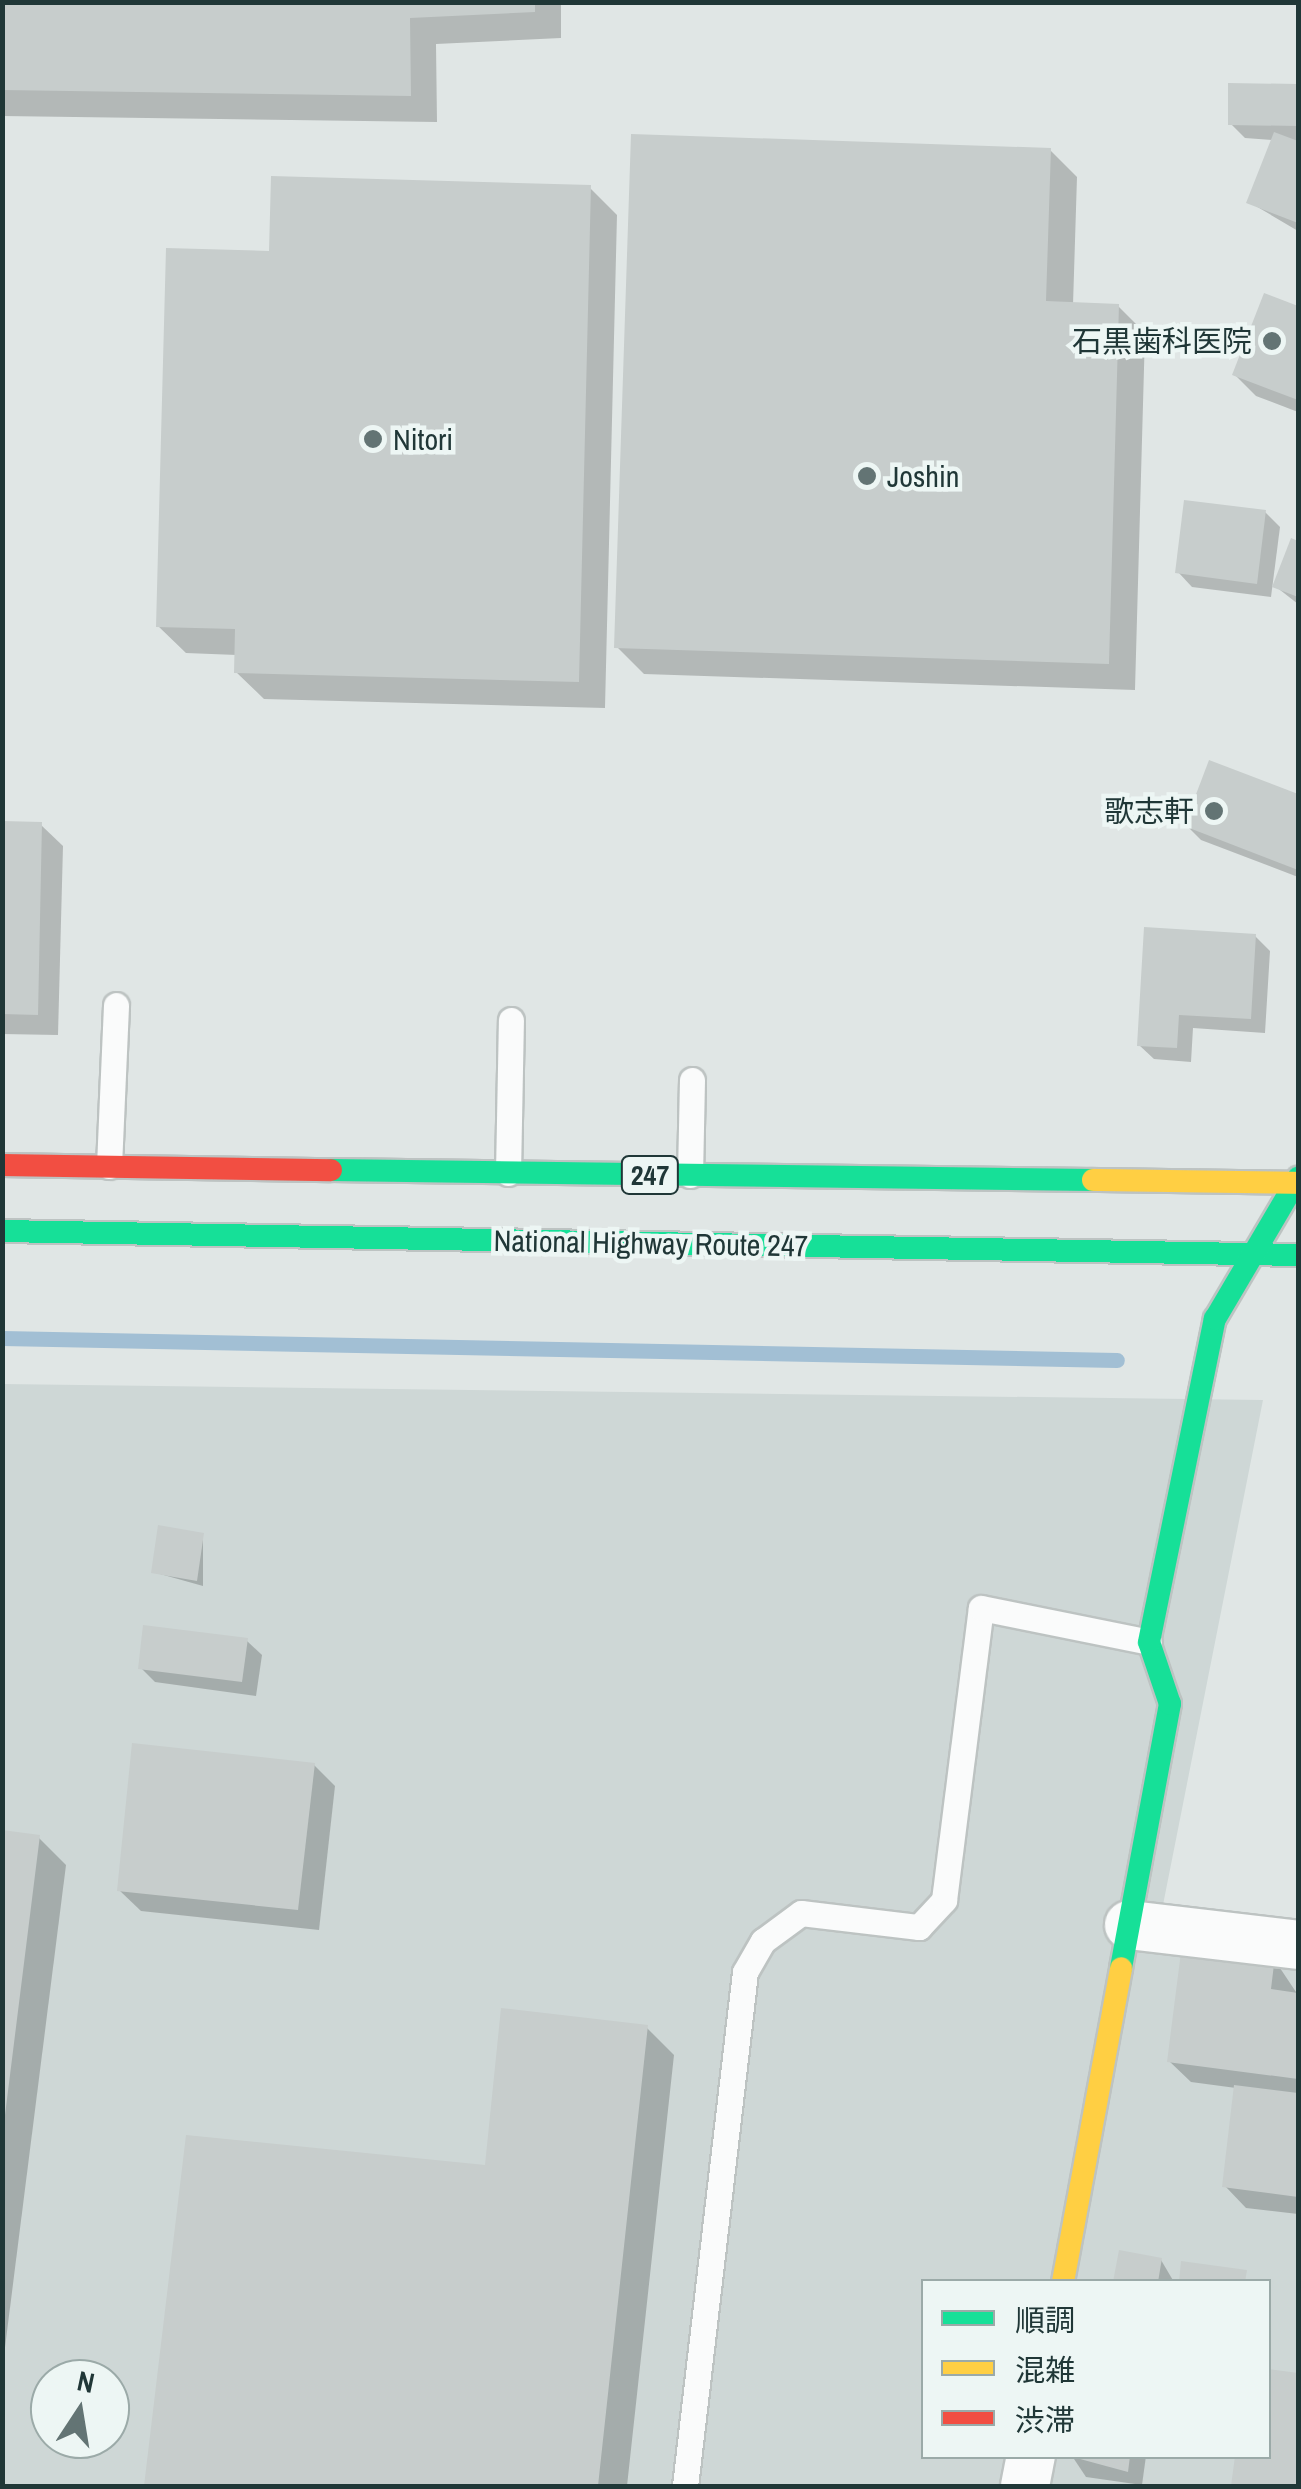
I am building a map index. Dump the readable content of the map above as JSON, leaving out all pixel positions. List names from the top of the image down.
{
  "streets": {
    "main road": ["247", "National Highway Route 247"]
  },
  "places": [
    "石黒歯科医院",
    "Nitori",
    "Joshin",
    "歌志軒"
  ],
  "legend": ["順調", "混雑", "渋滞"],
  "north": "top"
}
